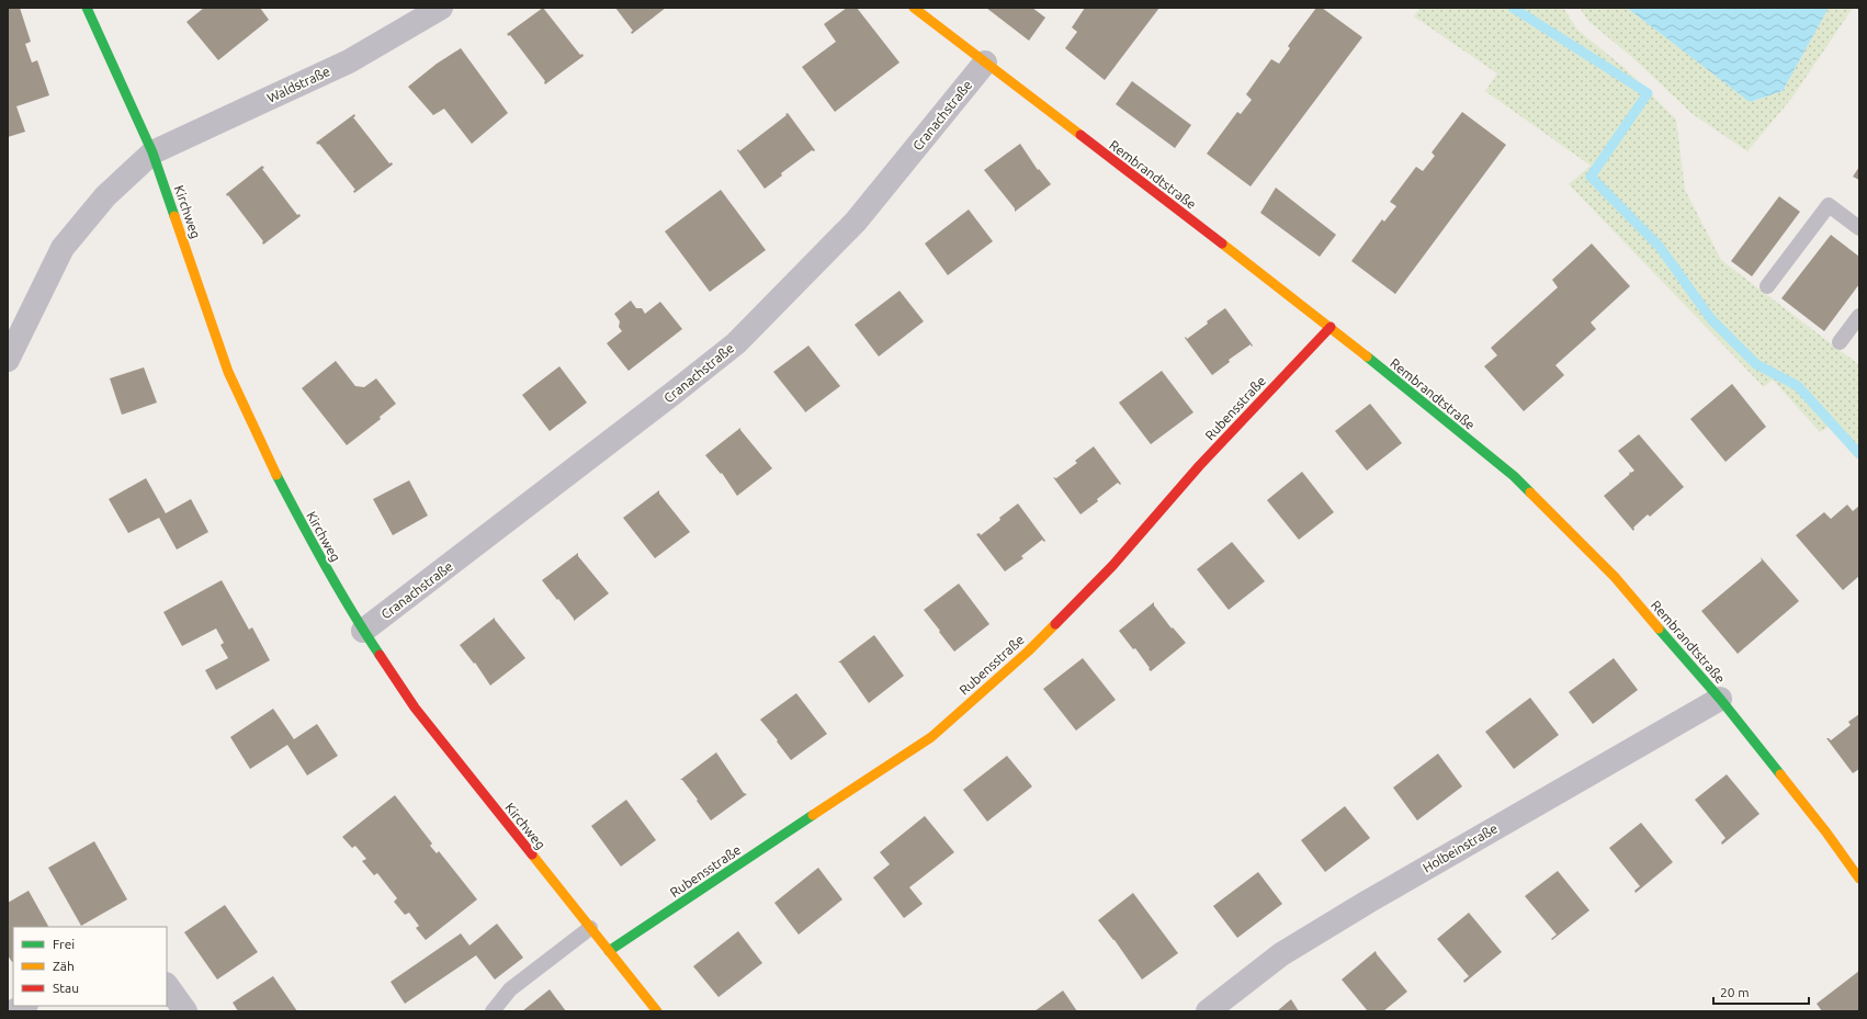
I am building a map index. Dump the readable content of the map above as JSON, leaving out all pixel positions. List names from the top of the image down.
{
  "streets": {
    "street": [
      "Waldstraße",
      "Cranachstraße",
      "Rembrandtstraße",
      "Kirchweg",
      "Rubensstraße",
      "Holbeinstraße"
    ]
  },
  "crossings": [
    ["Waldstraße", "Kirchweg"],
    ["Cranachstraße", "Rembrandtstraße"],
    ["Cranachstraße", "Kirchweg"],
    ["Rembrandtstraße", "Rubensstraße"],
    ["Rembrandtstraße", "Holbeinstraße"],
    ["Kirchweg", "Rubensstraße"]
  ],
  "legend": ["Frei", "Zäh", "Stau"],
  "scale_bar": "20 m"
}
